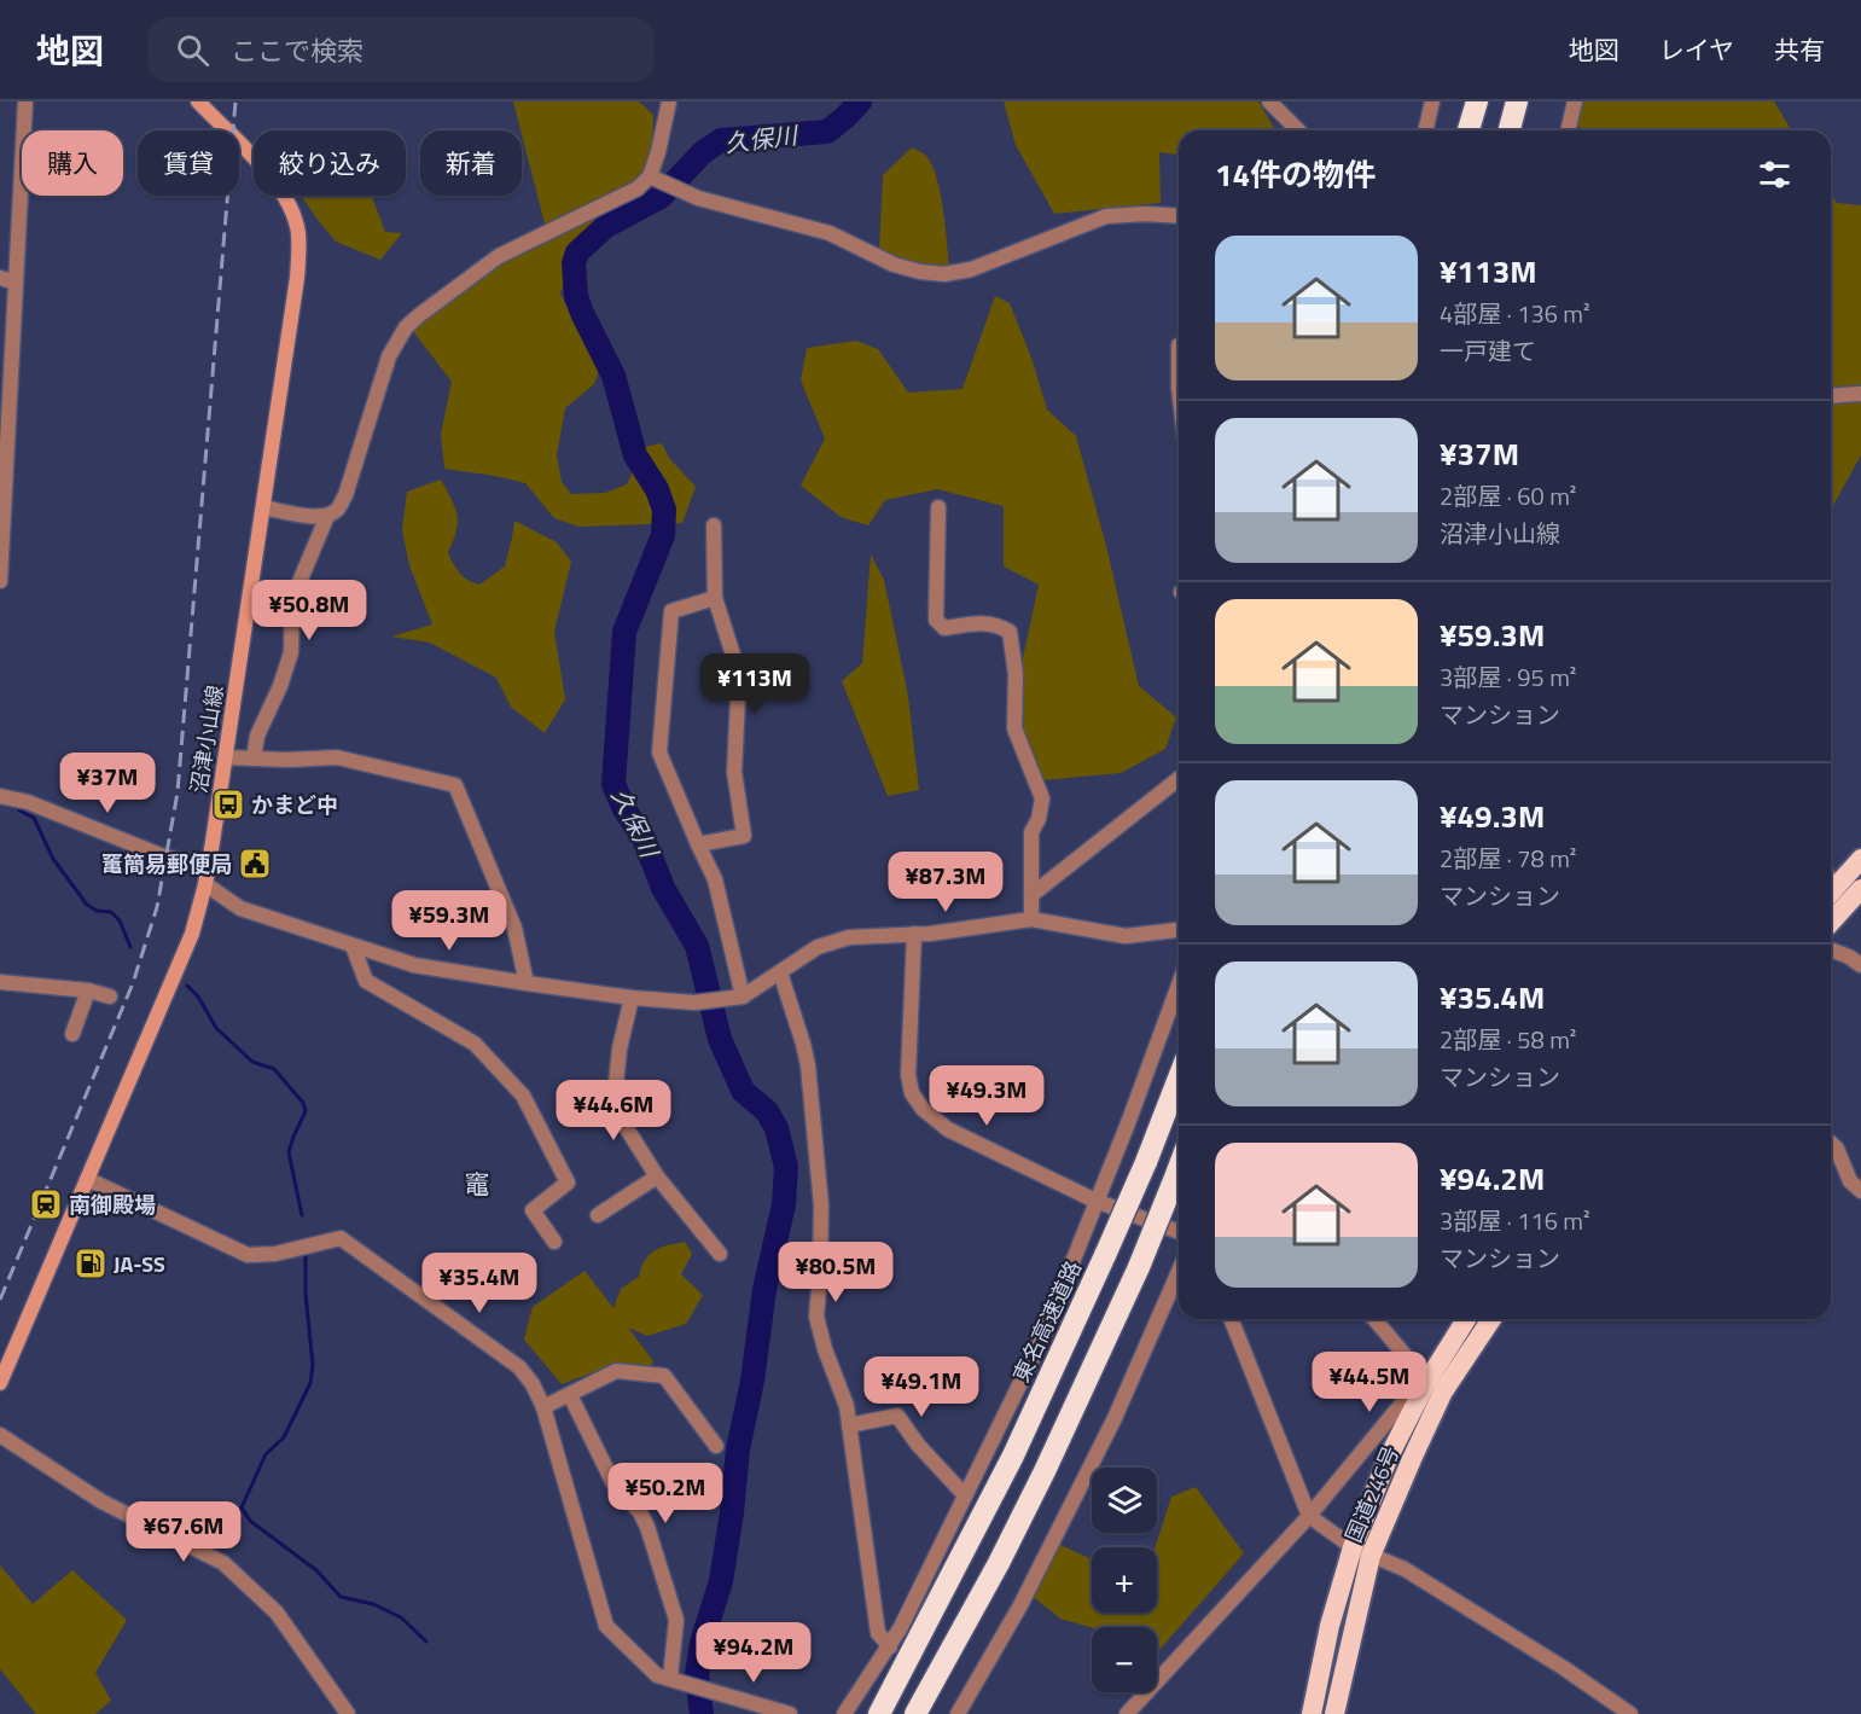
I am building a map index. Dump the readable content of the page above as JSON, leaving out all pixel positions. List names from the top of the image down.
{
  "streets": {
    "highway": ["東名高速道路", "国道246号"],
    "main road": ["沼津小山線"]
  },
  "districts": ["竈"],
  "water": ["久保川"],
  "places": {
    "bus stop": ["かまど中"],
    "public building": ["竃簡易郵便局"],
    "station": ["南御殿場"],
    "fuel station": ["JA-SS"]
  },
  "page": {
    "header": "地図",
    "search": "ここで検索",
    "nav": ["地図", "レイヤ", "共有"],
    "chip": [
      "購入",
      "賃貸",
      "絞り込み",
      "新着"
    ],
    "heading": "14件の物件",
    "list": [
      {
        "name": "¥113M",
        "note": "4部屋 · 136 m² · 一戸建て"
      },
      {
        "name": "¥37M",
        "note": "2部屋 · 60 m² · 沼津小山線"
      },
      {
        "name": "¥59.3M",
        "note": "3部屋 · 95 m² · マンション"
      },
      {
        "name": "¥49.3M",
        "note": "2部屋 · 78 m² · マンション"
      },
      {
        "name": "¥35.4M",
        "note": "2部屋 · 58 m² · マンション"
      },
      {
        "name": "¥94.2M",
        "note": "3部屋 · 116 m² · マンション"
      }
    ],
    "price": [
      "¥50.8M",
      "¥113M",
      "¥37M",
      "¥87.3M",
      "¥59.3M",
      "¥49.3M",
      "¥44.6M",
      "¥80.5M",
      "¥35.4M",
      "¥44.5M",
      "¥49.1M",
      "¥50.2M",
      "¥67.6M",
      "¥94.2M"
    ],
    "map_buttons": ["+", "−"]
  }
}
